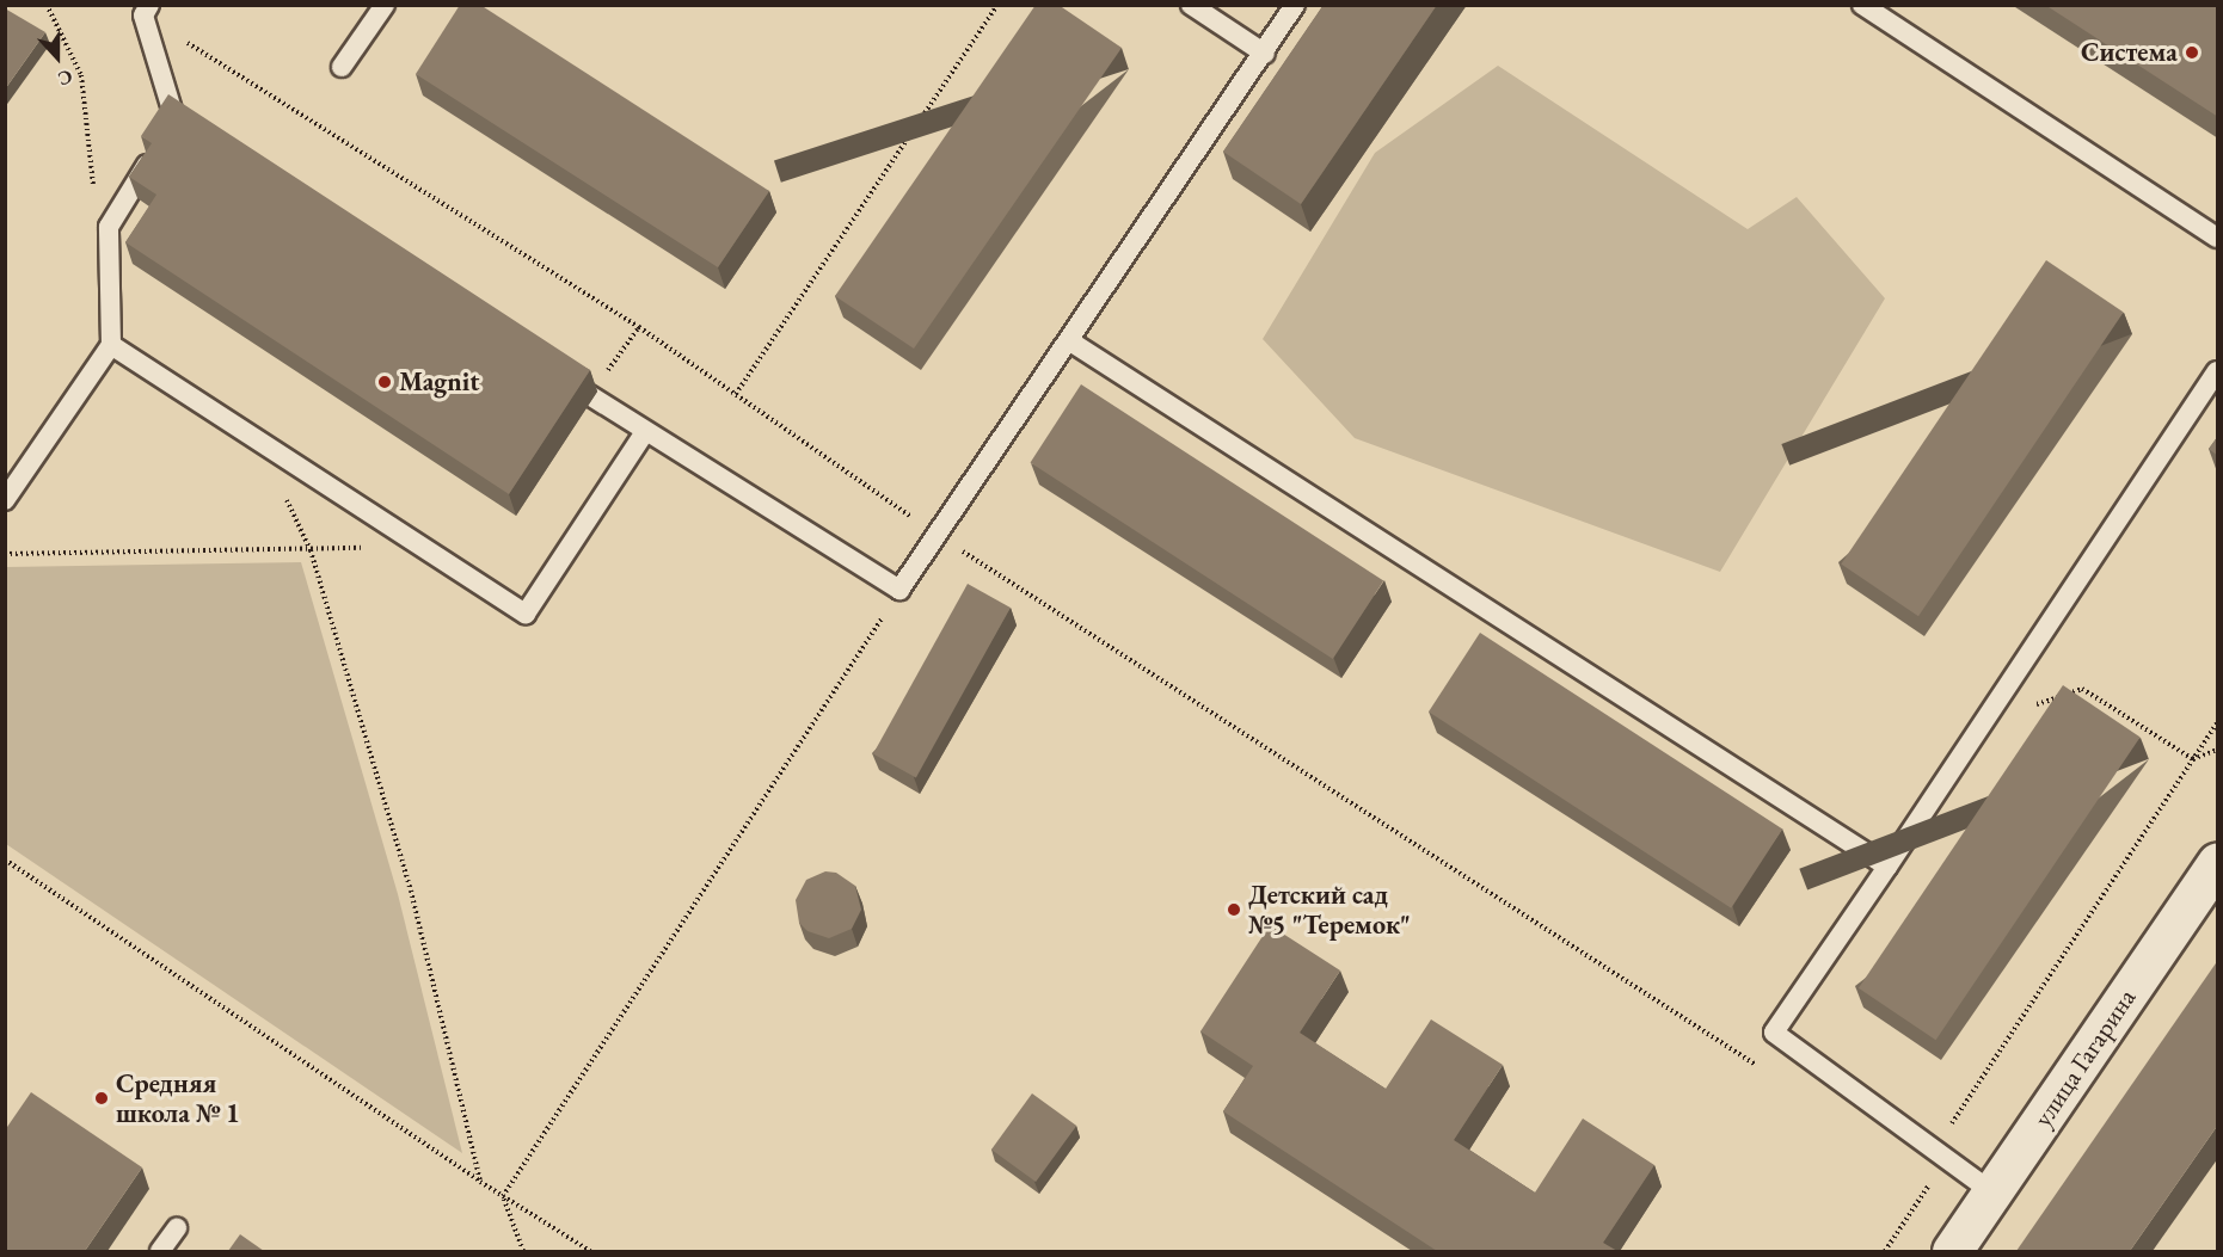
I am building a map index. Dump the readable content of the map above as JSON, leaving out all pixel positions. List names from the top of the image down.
{
  "streets": {
    "street": ["улица Гагарина"]
  },
  "places": [
    "Система",
    "Magnit",
    "Детский сад №5 \"Теремок\"",
    "Средняя школа № 1"
  ],
  "north": "bottom"
}
